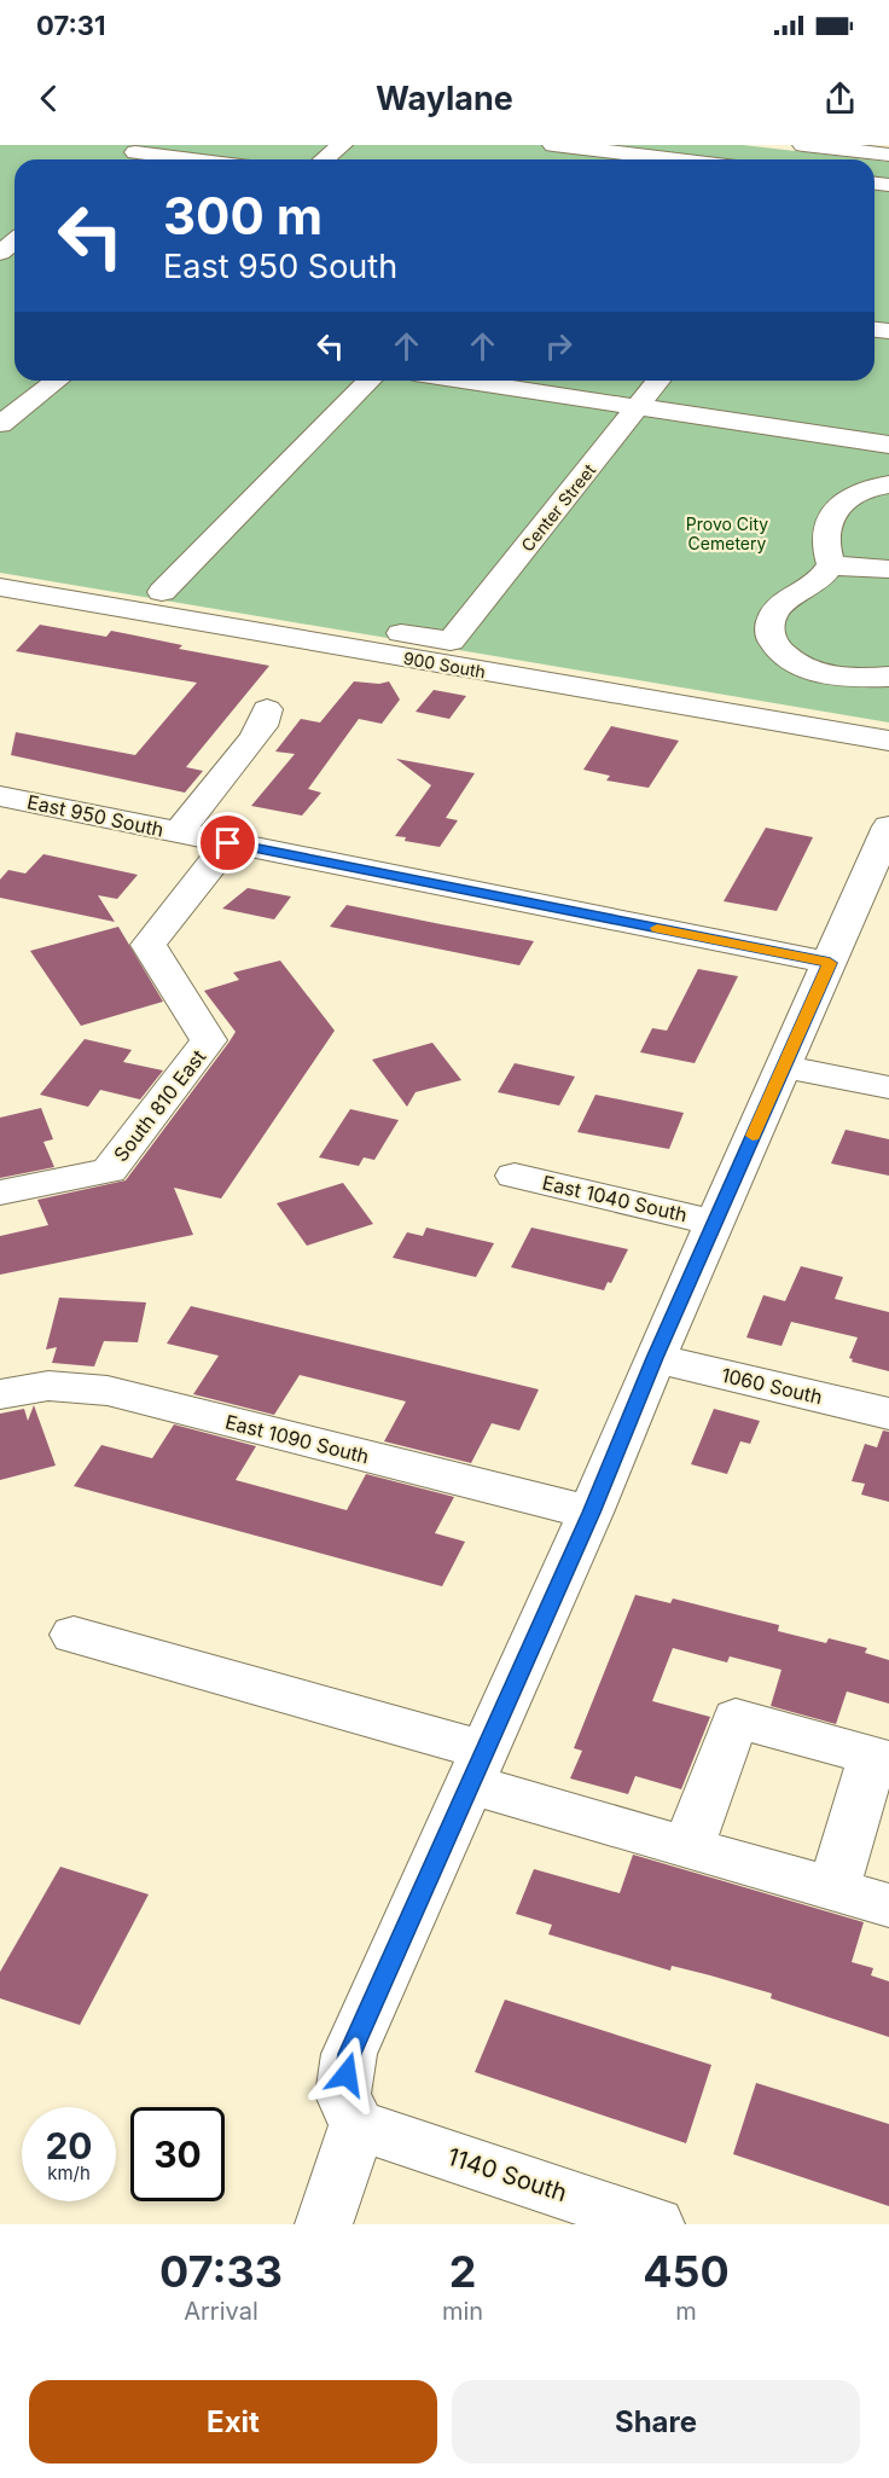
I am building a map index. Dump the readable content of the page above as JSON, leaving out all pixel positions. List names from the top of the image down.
{
  "streets": {
    "street": [
      "Center Street",
      "900 South",
      "East 950 South",
      "South 810 East",
      "East 1040 South",
      "1060 South",
      "East 1090 South",
      "1140 South"
    ]
  },
  "crossings": [
    ["East 950 South", "South 810 East"]
  ],
  "parks": ["Provo City Cemetery"],
  "page": {
    "status": "07:31",
    "header": "Waylane",
    "turn": ["300 m", "East 950 South"],
    "speed": "20 km/h",
    "limit": "30",
    "eta": [
      "07:33",
      "Arrival",
      "2",
      "min",
      "450",
      "m"
    ],
    "buttons": ["Exit", "Share"]
  }
}
